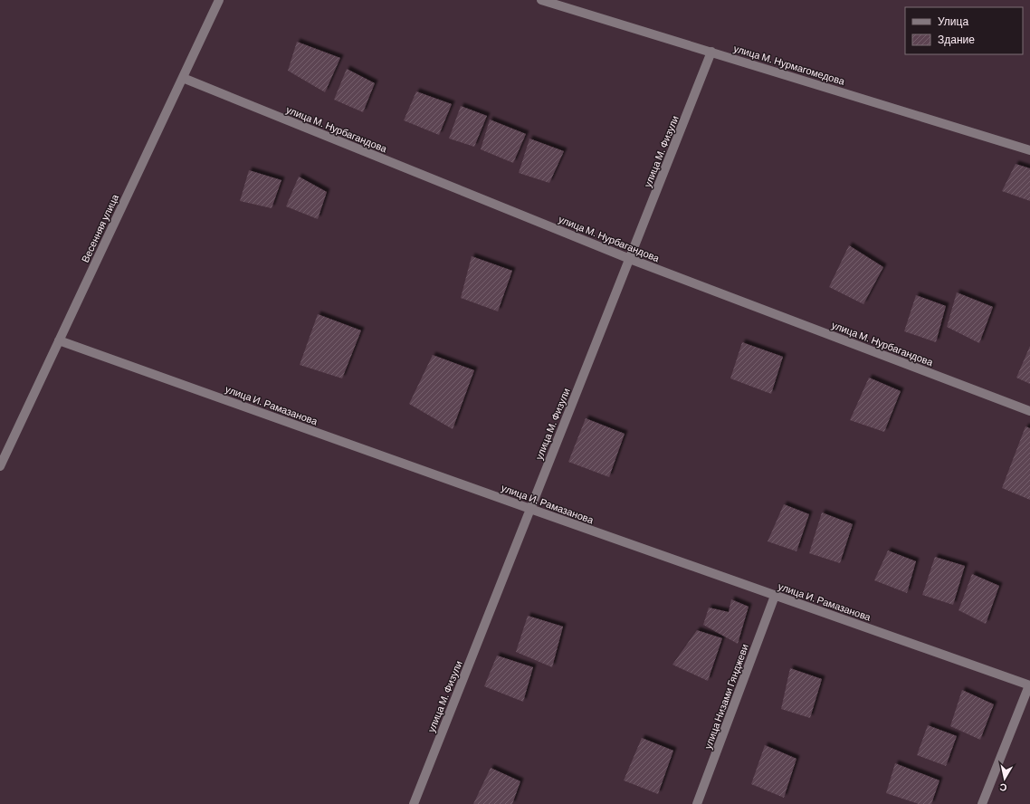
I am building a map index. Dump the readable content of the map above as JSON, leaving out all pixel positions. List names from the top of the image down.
{
  "streets": {
    "street": [
      "улица М. Нурмагомедова",
      "улица М. Нурбагандова",
      "улица М. Физули",
      "Весенняя улица",
      "улица И. Рамазанова",
      "улица Низами Гянджеви"
    ]
  },
  "crossings": [
    ["улица М. Нурмагомедова", "улица М. Физули"],
    ["улица М. Нурбагандова", "улица М. Физули"],
    ["улица М. Нурбагандова", "Весенняя улица"],
    ["улица М. Физули", "улица И. Рамазанова"],
    ["Весенняя улица", "улица И. Рамазанова"],
    ["улица И. Рамазанова", "улица Низами Гянджеви"]
  ],
  "legend": ["Улица", "Здание"],
  "north": "bottom"
}
